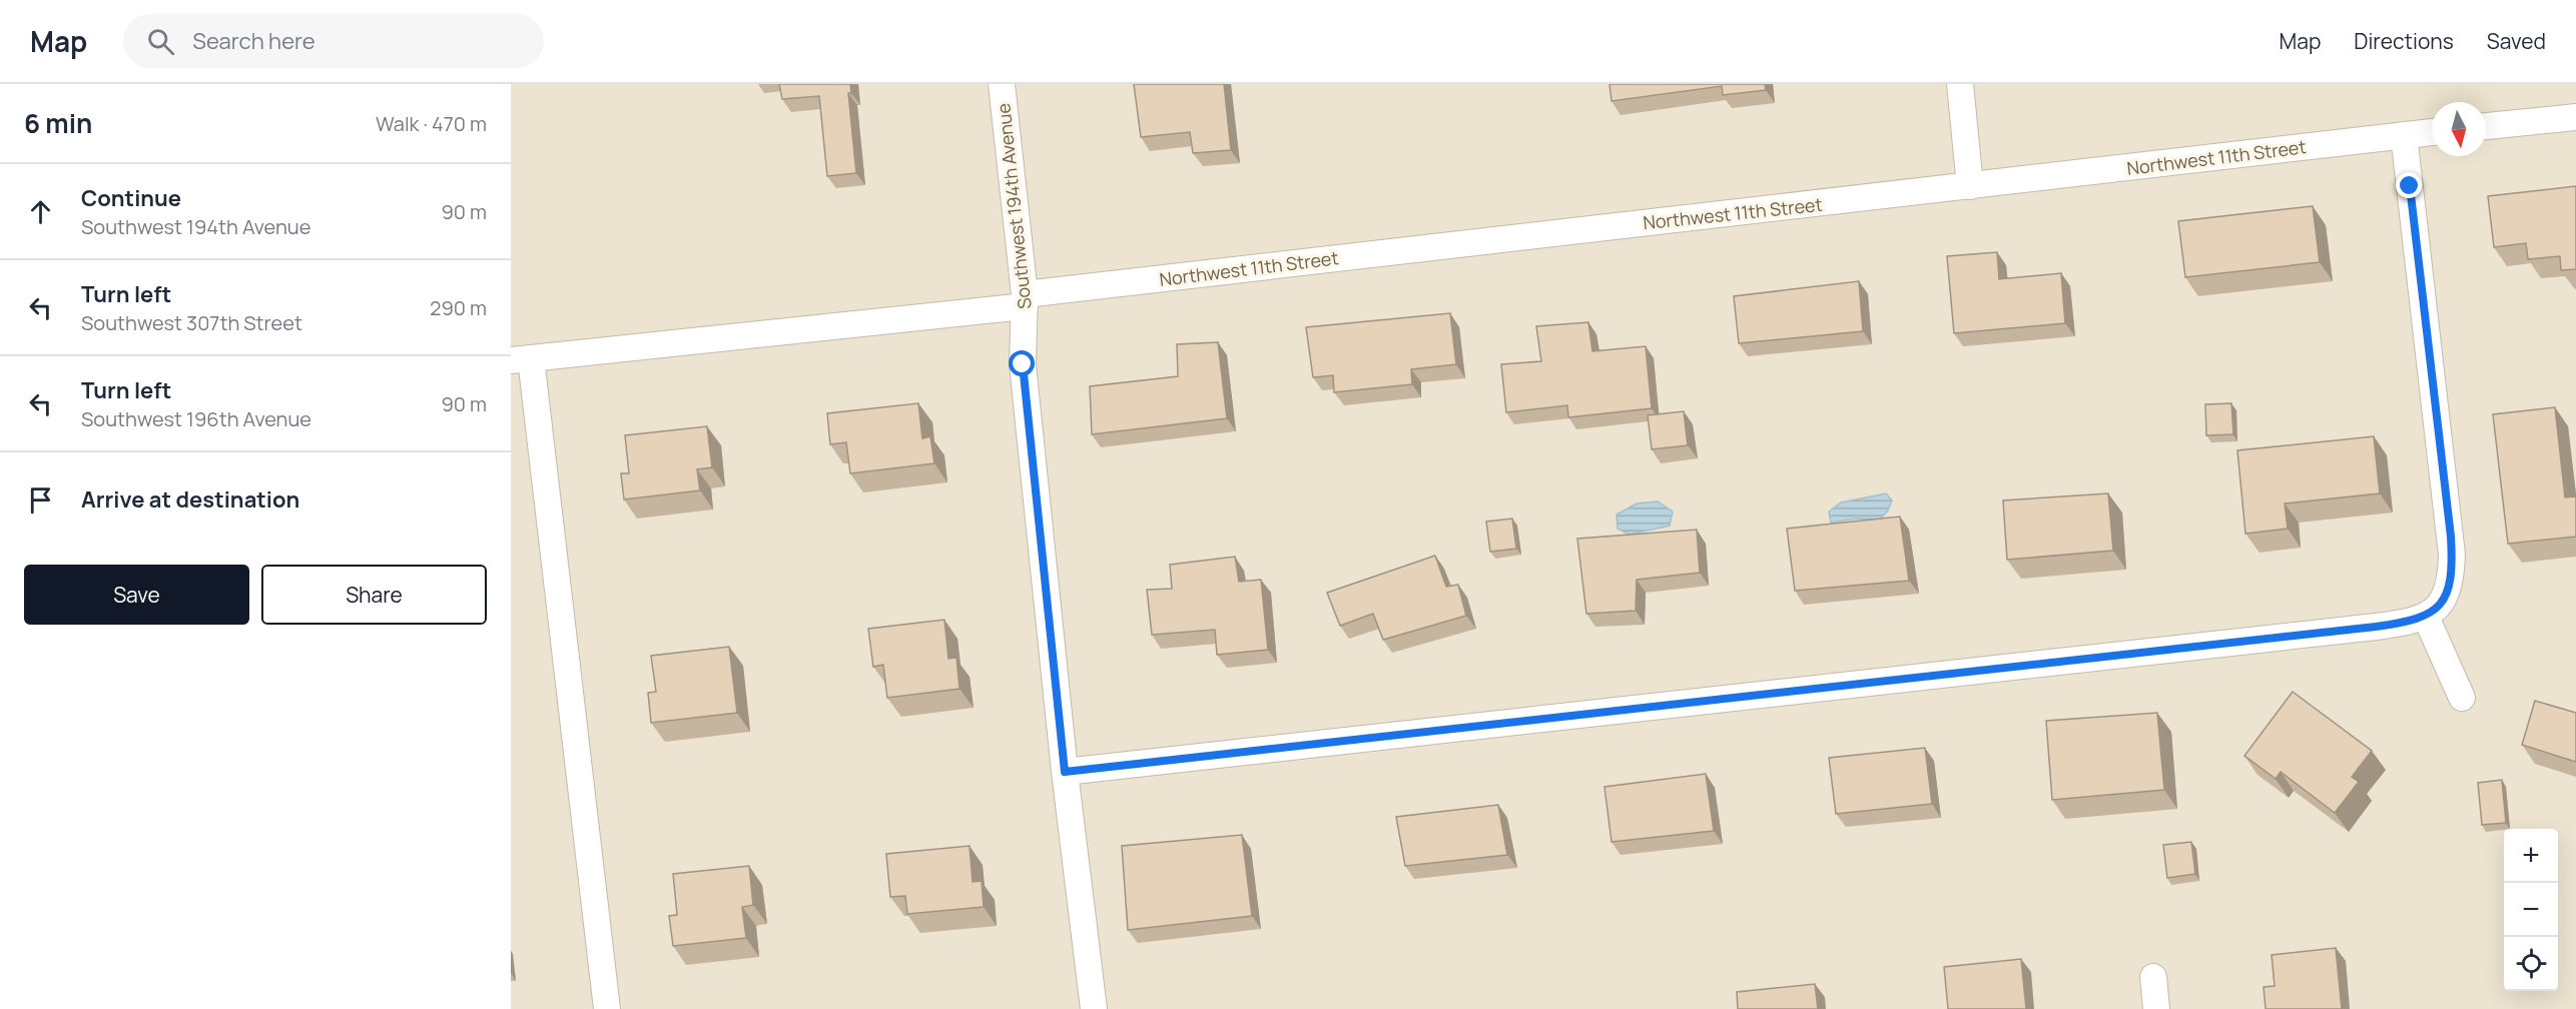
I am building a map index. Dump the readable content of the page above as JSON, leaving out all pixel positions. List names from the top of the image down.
{
  "streets": {
    "street": ["Northwest 11th Street", "Southwest 194th Avenue"]
  },
  "crossings": [
    ["Northwest 11th Street", "Southwest 194th Avenue"]
  ],
  "north": "bottom",
  "page": {
    "header": "Map",
    "search": "Search here",
    "nav": ["Map", "Directions", "Saved"],
    "heading": ["6 min", "Walk · 470 m"],
    "list": [
      ["Continue", "Southwest 194th Avenue", "90 m"],
      ["Turn left", "Southwest 307th Street", "290 m"],
      ["Turn left", "Southwest 196th Avenue", "90 m"],
      "Arrive at destination"
    ],
    "buttons": ["Save", "Share"],
    "map_buttons": ["+", "−"]
  }
}
